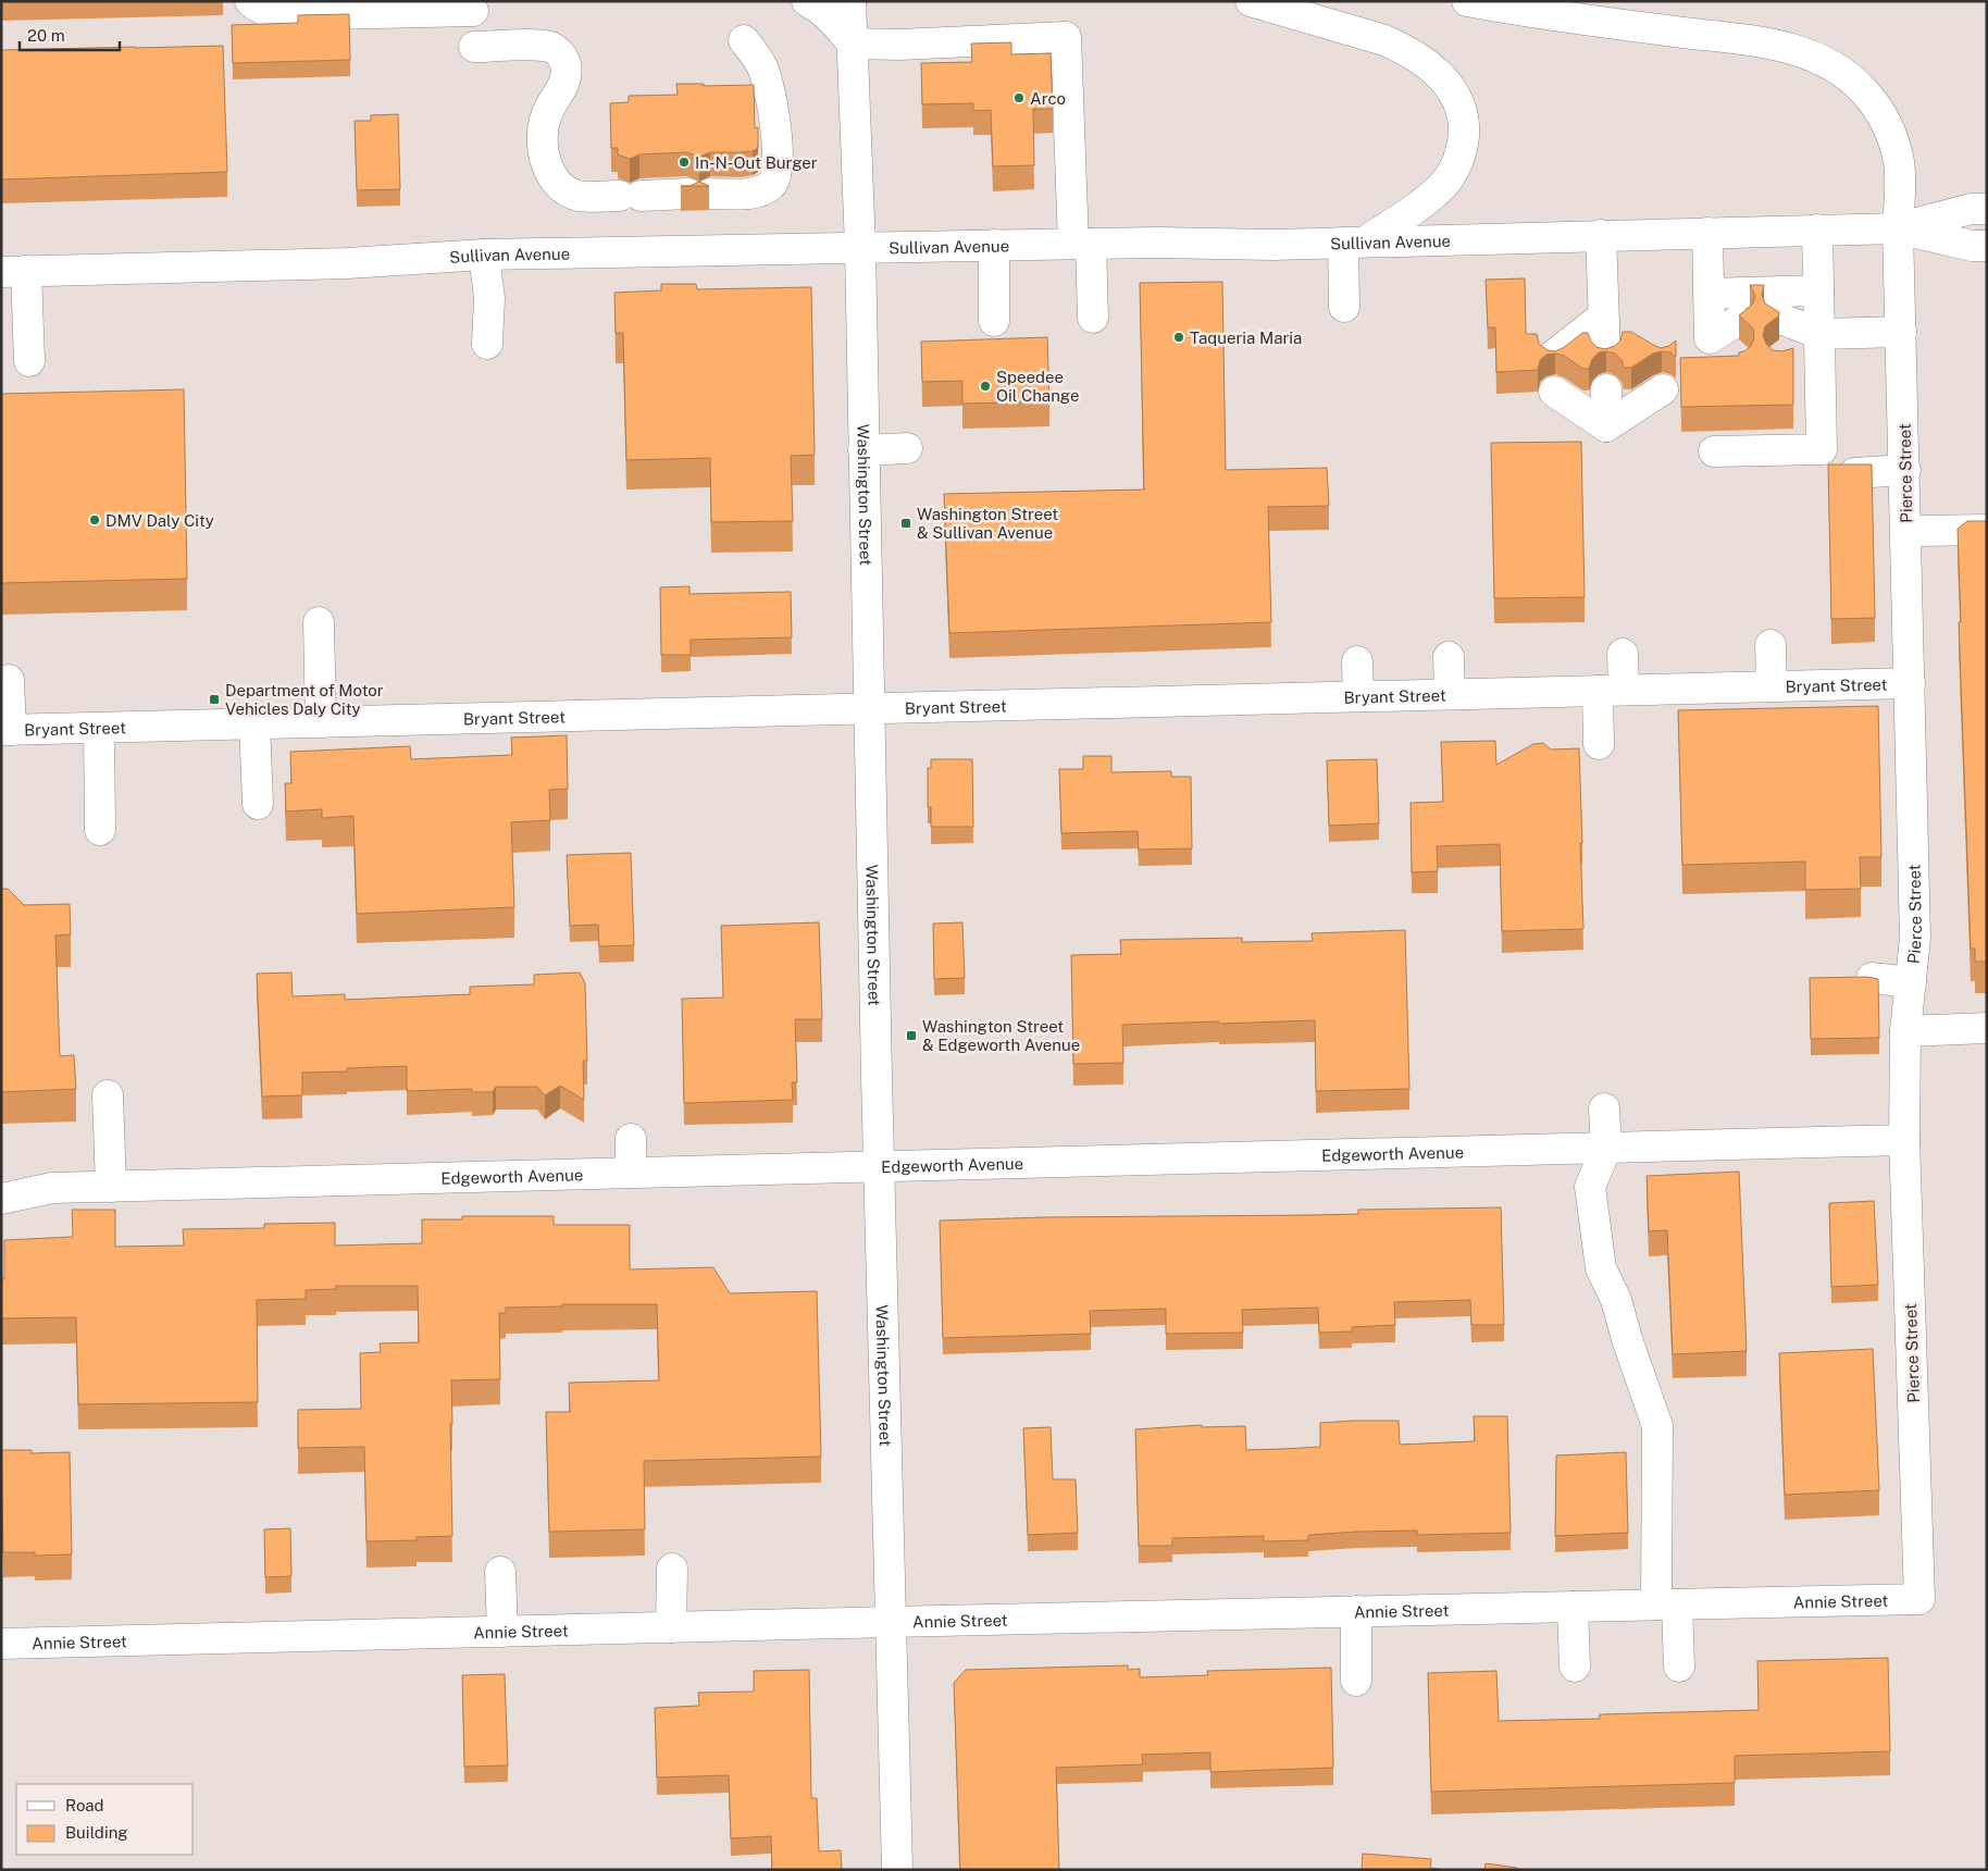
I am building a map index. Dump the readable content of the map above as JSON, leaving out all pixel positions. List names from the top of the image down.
{
  "streets": {
    "main road": [
      "Sullivan Avenue",
      "Pierce Street",
      "Washington Street",
      "Bryant Street",
      "Edgeworth Avenue",
      "Annie Street"
    ]
  },
  "crossings": [
    ["Sullivan Avenue", "Pierce Street"],
    ["Sullivan Avenue", "Washington Street"],
    ["Pierce Street", "Bryant Street"],
    ["Pierce Street", "Edgeworth Avenue"],
    ["Pierce Street", "Annie Street"],
    ["Washington Street", "Bryant Street"],
    ["Washington Street", "Edgeworth Avenue"],
    ["Washington Street", "Annie Street"]
  ],
  "places": {
    "other": [
      "Arco",
      "In-N-Out Burger",
      "Taqueria Maria",
      "Speedee Oil Change",
      "DMV Daly City"
    ],
    "transit": ["Washington Street & Sullivan Avenue", "Department of Motor Vehicles Daly City", "Washington Street & Edgeworth Avenue"]
  },
  "legend": ["Road", "Building"],
  "scale_bar": "20 m"
}
